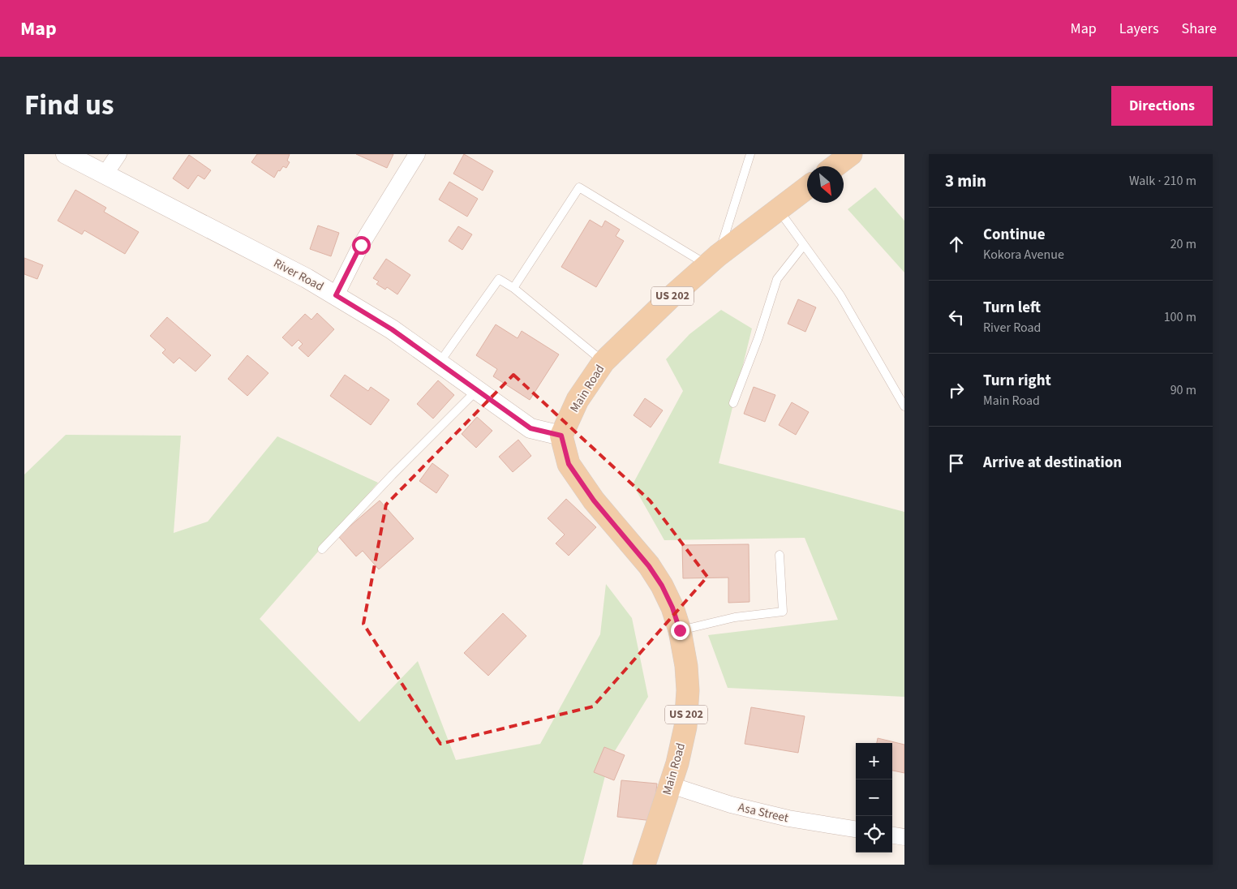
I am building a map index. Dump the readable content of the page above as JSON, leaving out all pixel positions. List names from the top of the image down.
{
  "streets": {
    "main road": ["US 202", "Main Road"],
    "street": ["River Road", "Asa Street"]
  },
  "crossings": [
    ["River Road", "Main Road"],
    ["Main Road", "Asa Street"]
  ],
  "north": "bottom right",
  "page": {
    "header": "Map",
    "nav": ["Map", "Layers", "Share"],
    "title": "Find us",
    "buttons": "Directions",
    "heading": ["3 min", "Walk · 210 m"],
    "list": [
      ["Continue", "Kokora Avenue", "20 m"],
      ["Turn left", "River Road", "100 m"],
      ["Turn right", "Main Road", "90 m"],
      "Arrive at destination"
    ],
    "map_buttons": ["+", "−"]
  }
}
